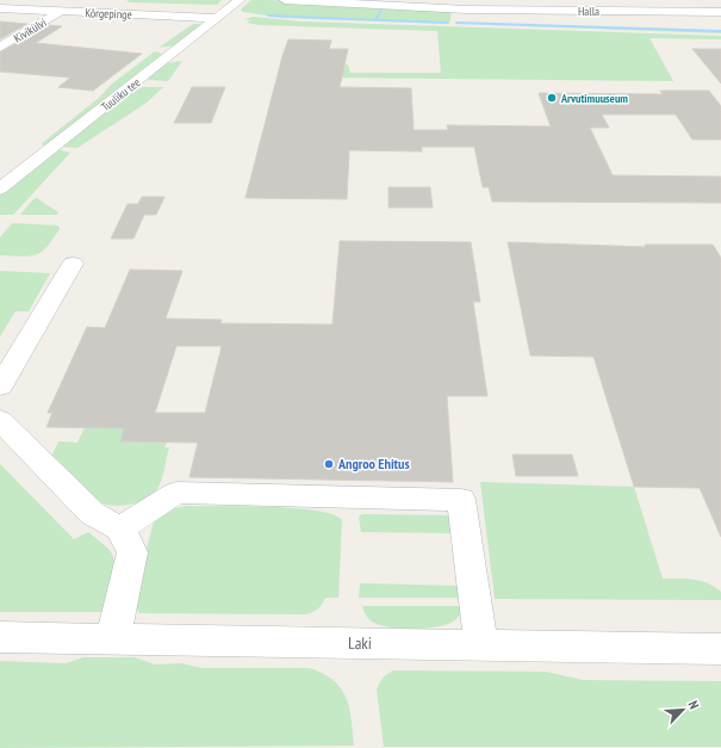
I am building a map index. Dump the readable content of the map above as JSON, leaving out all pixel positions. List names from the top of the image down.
{
  "streets": {
    "street": [
      "Halla",
      "Kõrgepinge",
      "Kivikülvi",
      "Tuuliku tee",
      "Laki"
    ]
  },
  "crossings": [
    ["Kõrgepinge", "Kivikülvi"],
    ["Kõrgepinge", "Tuuliku tee"]
  ],
  "places": ["Arvutimuuseum", "Angroo Ehitus"],
  "north": "top right"
}
